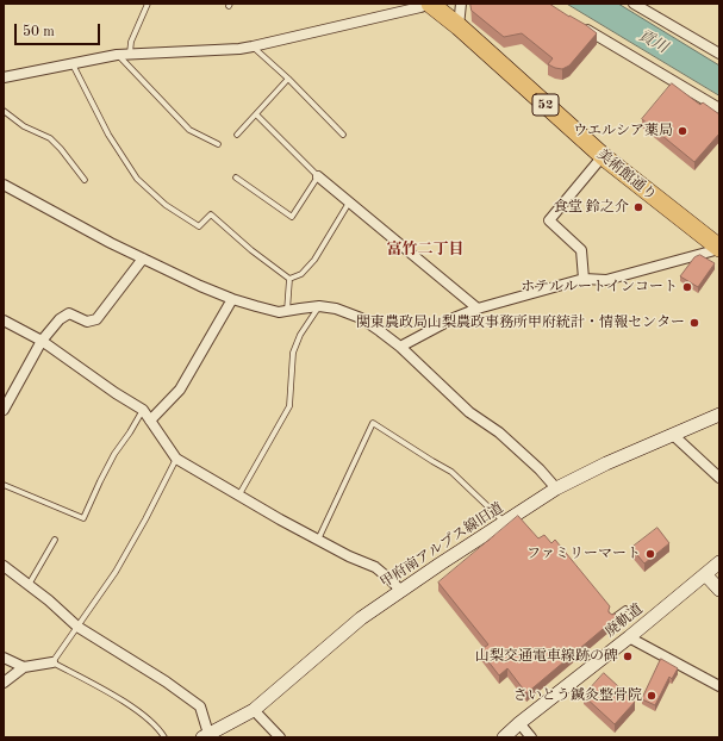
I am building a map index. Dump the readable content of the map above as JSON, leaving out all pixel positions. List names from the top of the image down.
{
  "streets": {
    "highway": ["52", "美術館通り"],
    "street": ["甲府南アルプス線旧道", "廃軌道"]
  },
  "districts": ["富竹二丁目"],
  "water": ["貢川"],
  "places": [
    "ウエルシア薬局",
    "食堂 鈴之介",
    "ホテルルートインコート",
    "関東農政局山梨農政事務所甲府統計・情報センター",
    "ファミリーマート",
    "山梨交通電車線跡の碑",
    "さいとう鍼灸整骨院"
  ],
  "scale_bar": "50 m"
}
